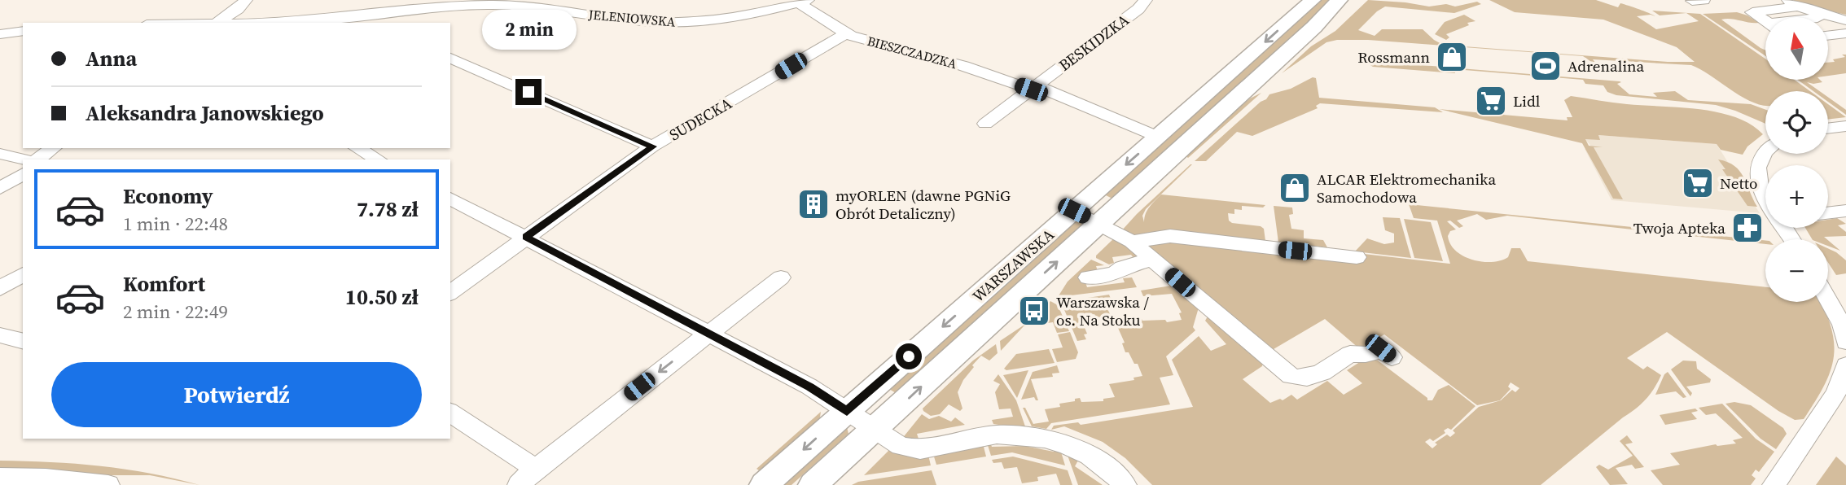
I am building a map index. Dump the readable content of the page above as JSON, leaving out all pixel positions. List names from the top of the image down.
{
  "streets": {
    "main road": ["WARSZAWSKA"],
    "street": [
      "JELENIOWSKA",
      "BESKIDZKA",
      "BIESZCZADZKA",
      "SUDECKA"
    ]
  },
  "crossings": [
    ["JELENIOWSKA", "BIESZCZADZKA"],
    ["BESKIDZKA", "BIESZCZADZKA"],
    ["BIESZCZADZKA", "SUDECKA"],
    ["BIESZCZADZKA", "WARSZAWSKA"]
  ],
  "places": {
    "shop": ["Rossmann", "ALCAR Elektromechanika Samochodowa"],
    "sports": ["Adrenalina"],
    "supermarket": ["Lidl", "Netto"],
    "building": ["myORLEN (dawne PGNiG Obrót Detaliczny)"],
    "pharmacy": ["Twoja Apteka"],
    "bus stop": ["Warszawska / os. Na Stoku"]
  },
  "north": "top",
  "page": {
    "bubble": "2 min",
    "map_buttons": ["+", "−"],
    "banner": ["Anna", "Aleksandra Janowskiego"],
    "list": [
      {
        "name": "Economy",
        "note": "1 min · 22:48",
        "value": "7.78 zł"
      },
      {
        "name": "Komfort",
        "note": "2 min · 22:49",
        "value": "10.50 zł"
      }
    ],
    "buttons": "Potwierdź"
  }
}
